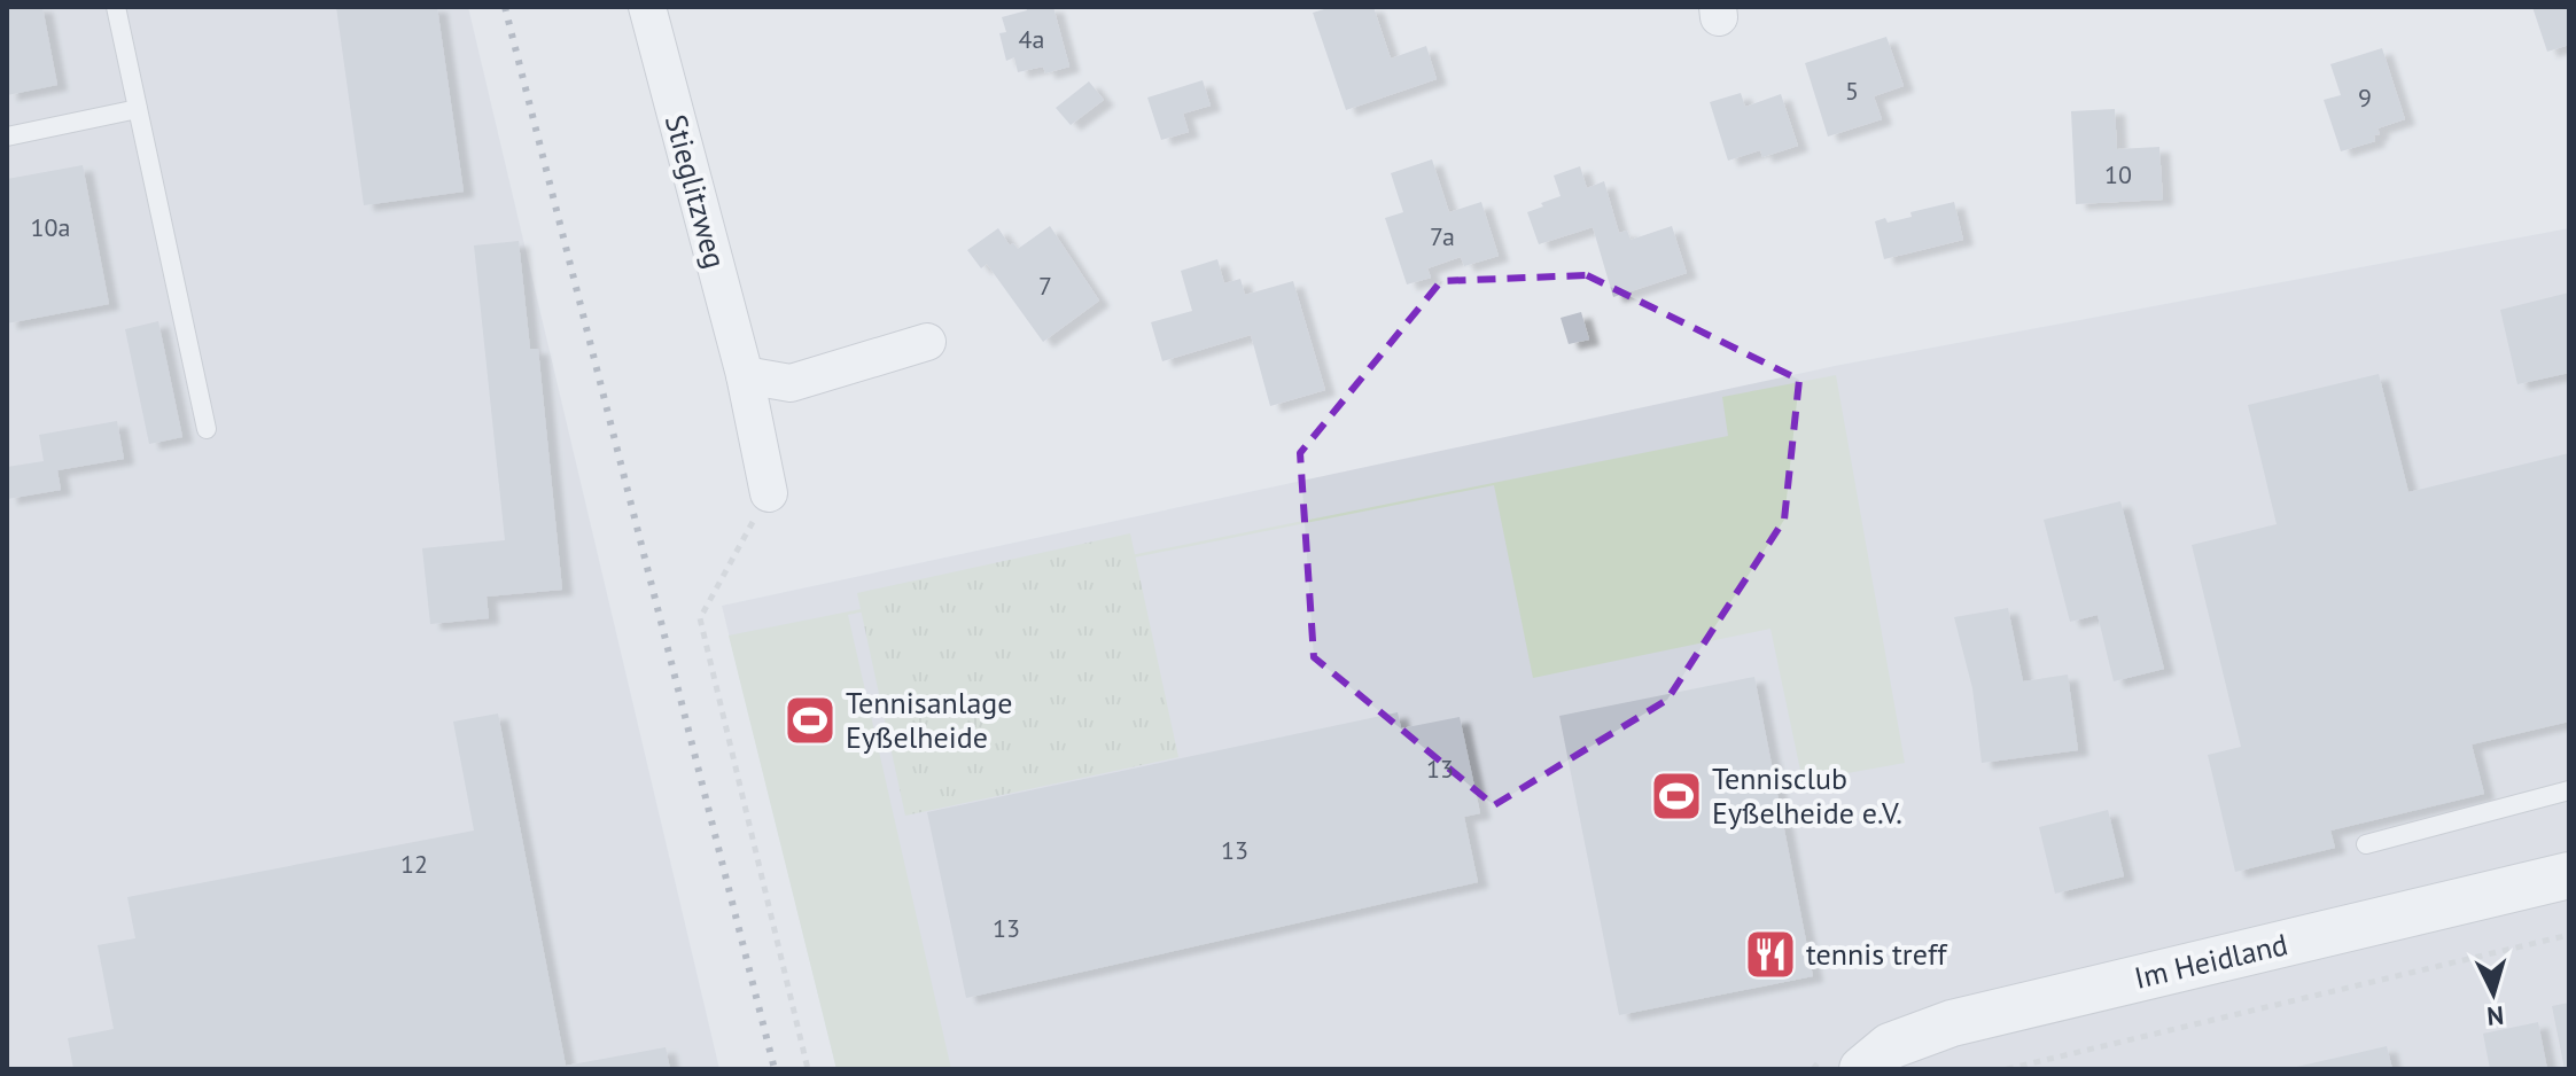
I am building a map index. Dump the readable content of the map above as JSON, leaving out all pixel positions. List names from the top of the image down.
{
  "streets": {
    "street": ["Stieglitzweg", "Im Heidland"]
  },
  "places": {
    "sports": ["Tennisanlage Eyßelheide", "Tennisclub Eyßelheide e.V."],
    "restaurant": ["tennis treff"]
  },
  "house_numbers": [
    "4a",
    "5",
    "9",
    "10",
    "10a",
    "7a",
    "7",
    "13",
    "13",
    "12",
    "13"
  ],
  "north": "bottom"
}
